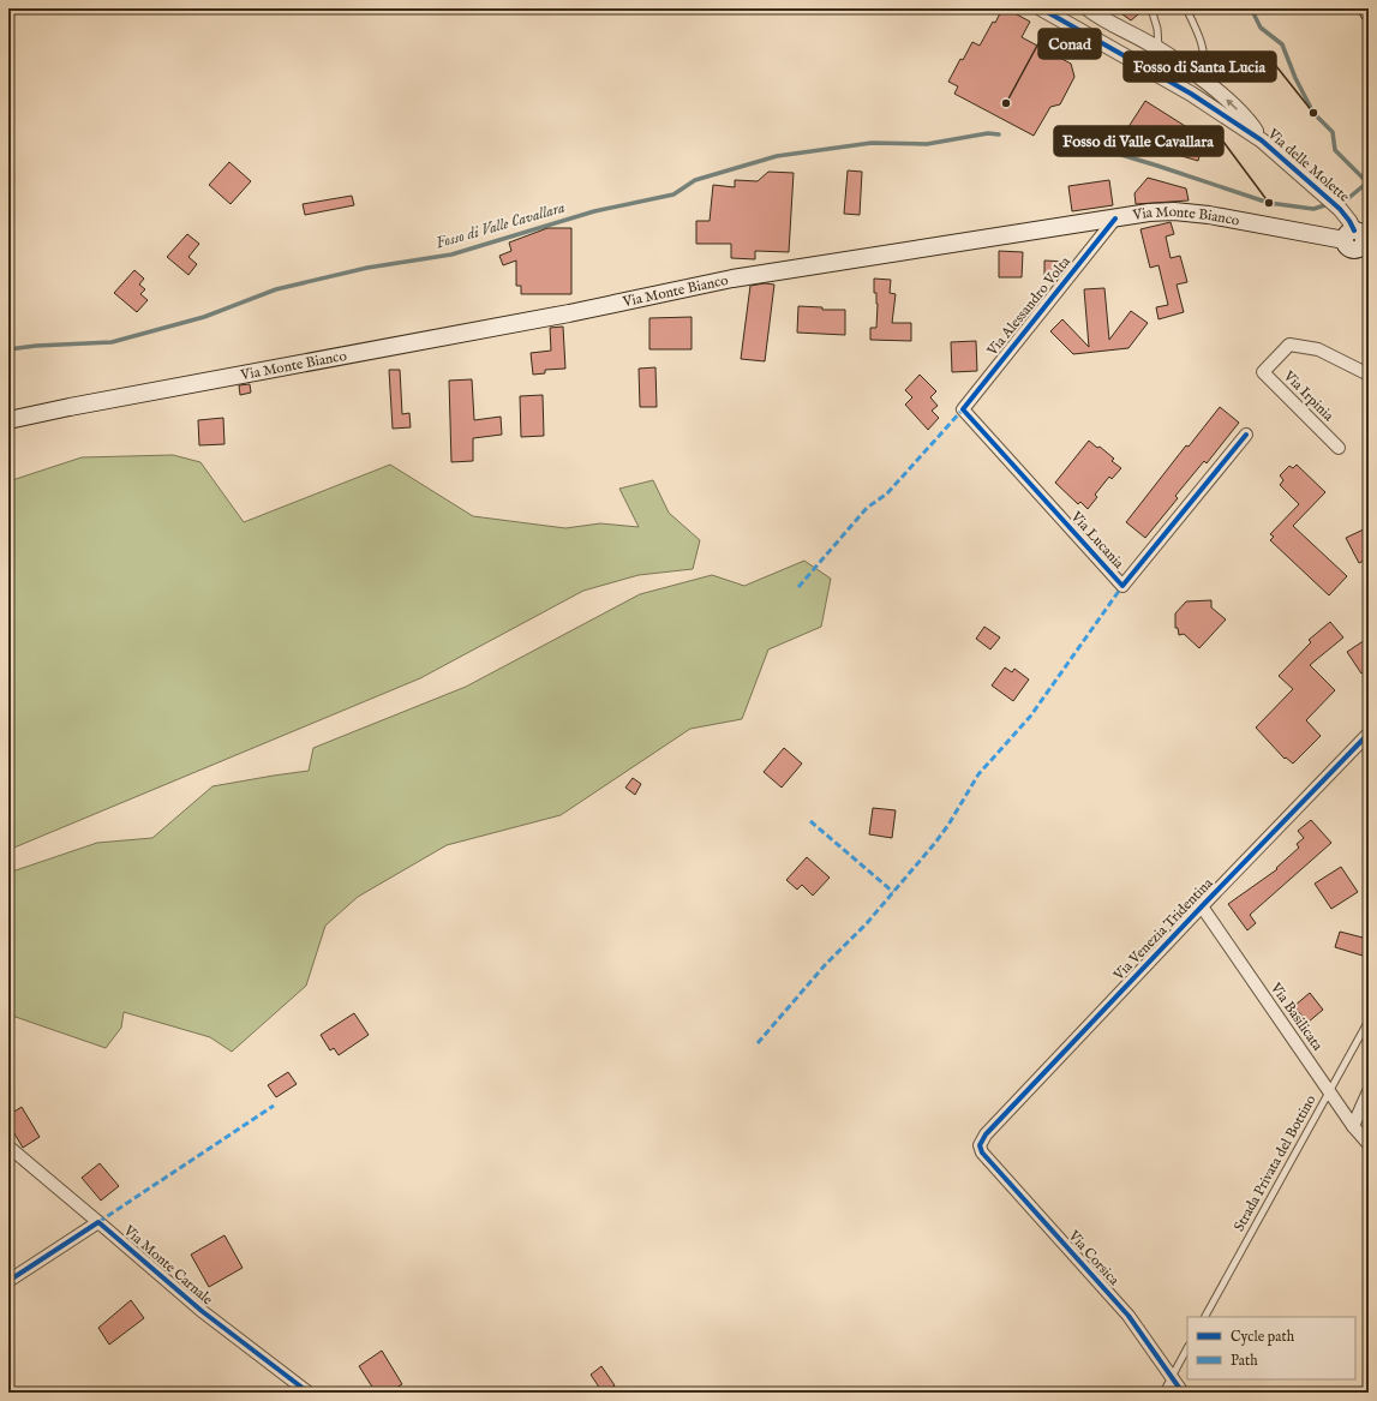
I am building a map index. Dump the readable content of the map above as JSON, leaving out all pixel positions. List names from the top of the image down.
{
  "streets": {
    "main road": ["Via Monte Bianco"],
    "street": [
      "Via delle Molette",
      "Via Alessandro Volta",
      "Via Irpinia",
      "Via Lucania",
      "Via Venezia Tridentina",
      "Via Basilicata",
      "Via Corsica",
      "Via Monte Carnale"
    ],
    "lane": ["Strada Privata del Bottino"]
  },
  "crossings": [
    ["Via delle Molette", "Via Monte Bianco"],
    ["Via Monte Bianco", "Via Alessandro Volta"],
    ["Via Alessandro Volta", "Via Lucania"],
    ["Via Venezia Tridentina", "Via Basilicata"],
    ["Via Venezia Tridentina", "Via Corsica"],
    ["Via Basilicata", "Strada Privata del Bottino"]
  ],
  "water": ["Fosso di Valle Cavallara"],
  "places": ["Conad", "Fosso di Santa Lucia", "Fosso di Valle Cavallara"],
  "legend": ["Cycle path", "Path"]
}
